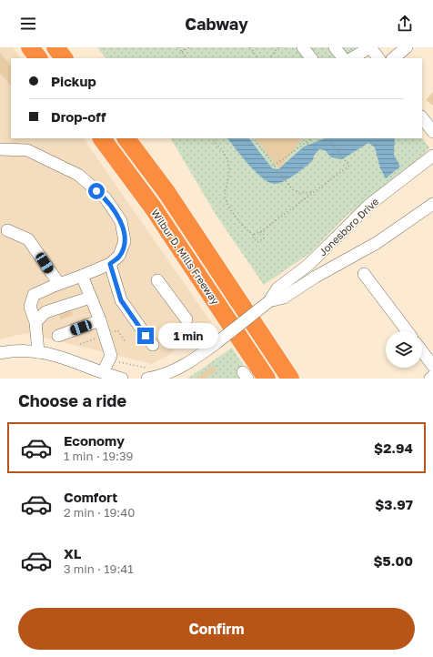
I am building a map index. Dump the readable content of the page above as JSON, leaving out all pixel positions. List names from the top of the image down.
{
  "streets": {
    "highway": ["Wilbur D. Mills Freeway"],
    "street": ["Jonesboro Drive"]
  },
  "page": {
    "header": "Cabway",
    "banner": ["Pickup", "Drop-off"],
    "bubble": "1 min",
    "heading": "Choose a ride",
    "list": [
      {
        "name": "Economy",
        "note": "1 min · 19:39",
        "value": "$2.94"
      },
      {
        "name": "Comfort",
        "note": "2 min · 19:40",
        "value": "$3.97"
      },
      {
        "name": "XL",
        "note": "3 min · 19:41",
        "value": "$5.00"
      }
    ],
    "buttons": "Confirm"
  }
}
